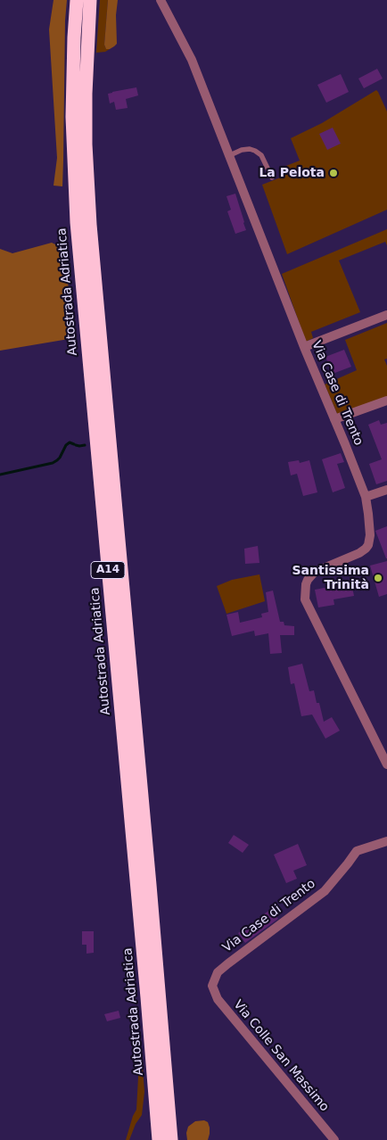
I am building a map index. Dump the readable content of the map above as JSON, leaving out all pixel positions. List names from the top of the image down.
{
  "streets": {
    "highway": ["Autostrada Adriatica", "A14"],
    "street": ["Via Case di Trento", "Via Colle San Massimo"]
  },
  "crossings": [
    ["Via Case di Trento", "Via Colle San Massimo"]
  ],
  "places": ["La Pelota", "Santissima Trinità"]
}
